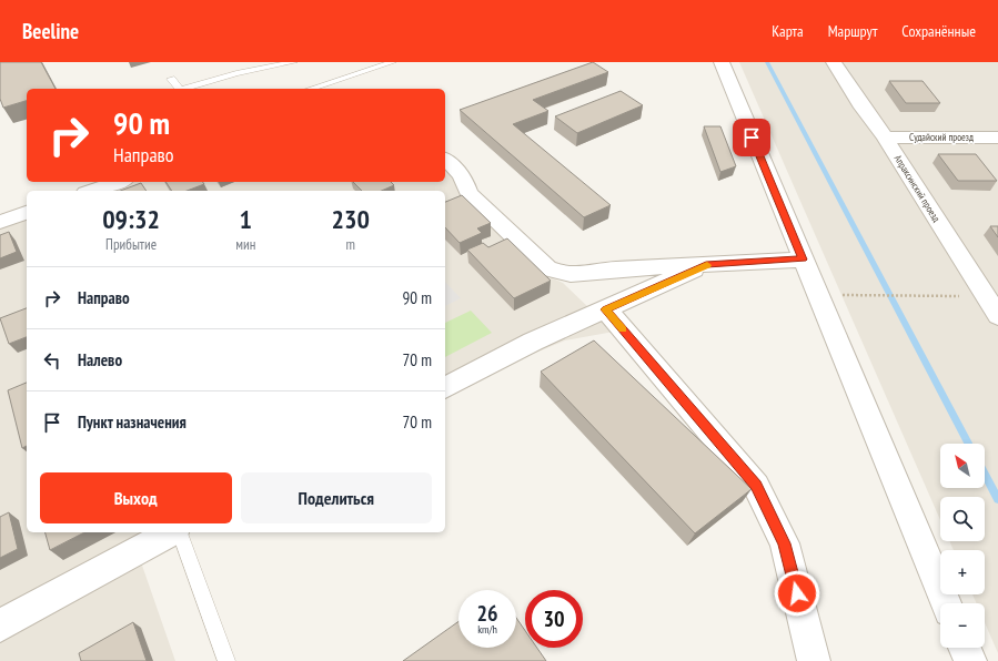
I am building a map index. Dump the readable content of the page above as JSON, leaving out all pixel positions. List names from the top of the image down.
{
  "streets": {
    "street": ["Судайский проезд", "Апраксинский проезд"]
  },
  "crossings": [
    ["Судайский проезд", "Апраксинский проезд"]
  ],
  "north": "top left",
  "page": {
    "header": "Beeline",
    "nav": ["Карта", "Маршрут", "Сохранённые"],
    "turn": ["90 m", "Направо"],
    "eta": [
      "09:32",
      "Прибытие",
      "1",
      "мин",
      "230",
      "m"
    ],
    "list": [
      {
        "name": "Направо",
        "value": "90 m"
      },
      {
        "name": "Налево",
        "value": "70 m"
      },
      {
        "name": "Пункт назначения",
        "value": "70 m"
      }
    ],
    "map_buttons": ["+", "−"],
    "buttons": ["Выход", "Поделиться"],
    "speed": "26 km/h",
    "limit": "30"
  }
}
